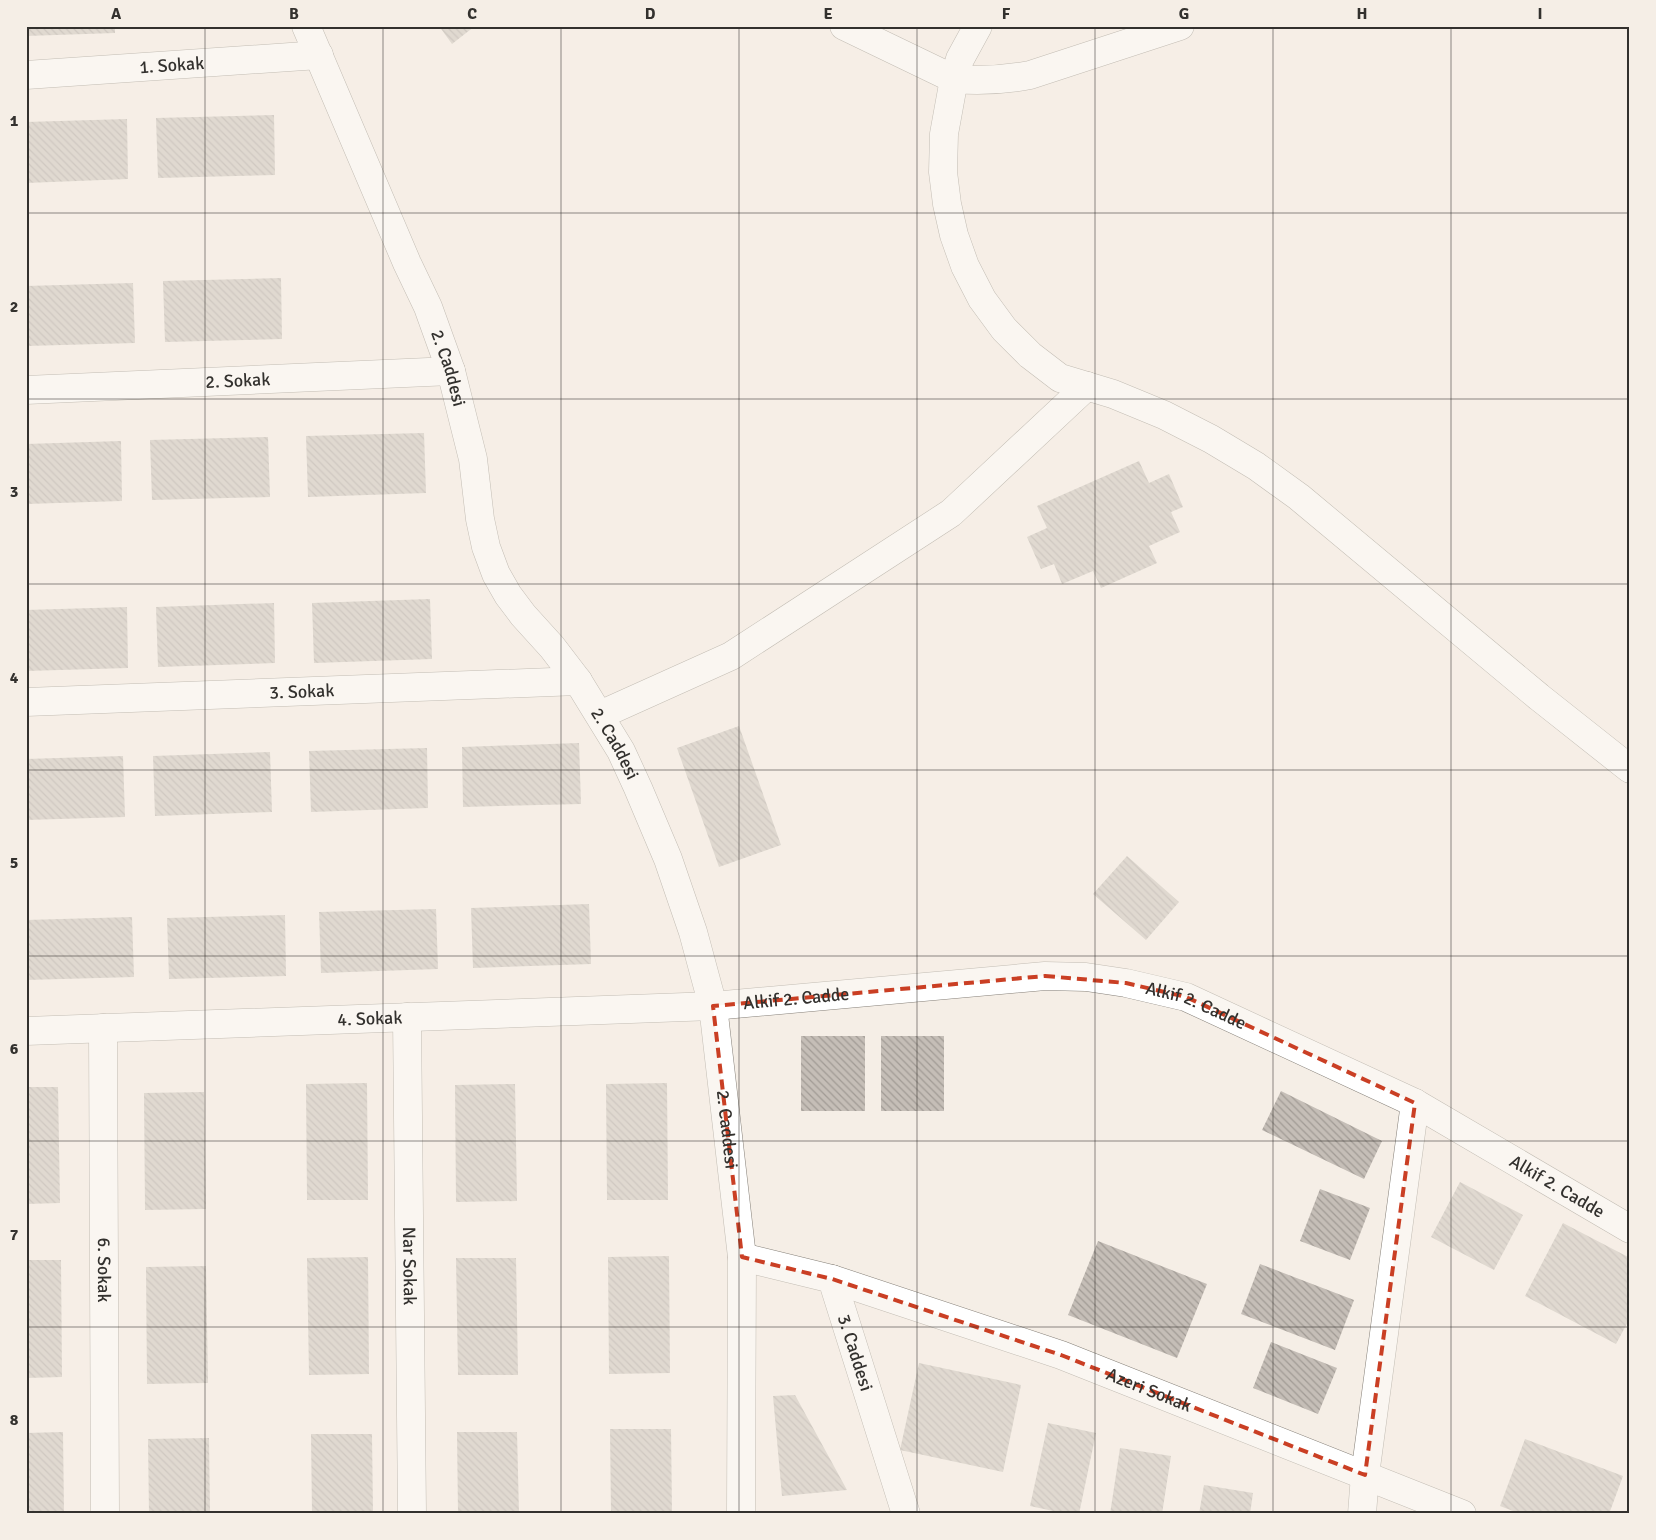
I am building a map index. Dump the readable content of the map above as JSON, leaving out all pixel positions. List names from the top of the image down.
{
  "streets": {
    "street": [
      "1. Sokak",
      "2. Caddesi",
      "2. Sokak",
      "3. Sokak",
      "Alkif 2. Cadde",
      "4. Sokak",
      "Nar Sokak",
      "6. Sokak",
      "3. Caddesi",
      "Azeri Sokak"
    ]
  },
  "crossings": [
    ["1. Sokak", "2. Caddesi"],
    ["2. Caddesi", "2. Sokak"],
    ["2. Caddesi", "3. Sokak"],
    ["2. Caddesi", "Alkif 2. Cadde"],
    ["2. Caddesi", "4. Sokak"],
    ["Alkif 2. Cadde", "4. Sokak"],
    ["4. Sokak", "Nar Sokak"],
    ["4. Sokak", "6. Sokak"],
    ["3. Caddesi", "Azeri Sokak"]
  ],
  "grid": {
    "columns": [
      "A",
      "B",
      "C",
      "D",
      "E",
      "F",
      "G",
      "H",
      "I"
    ],
    "rows": [
      "1",
      "2",
      "3",
      "4",
      "5",
      "6",
      "7",
      "8"
    ]
  }
}
